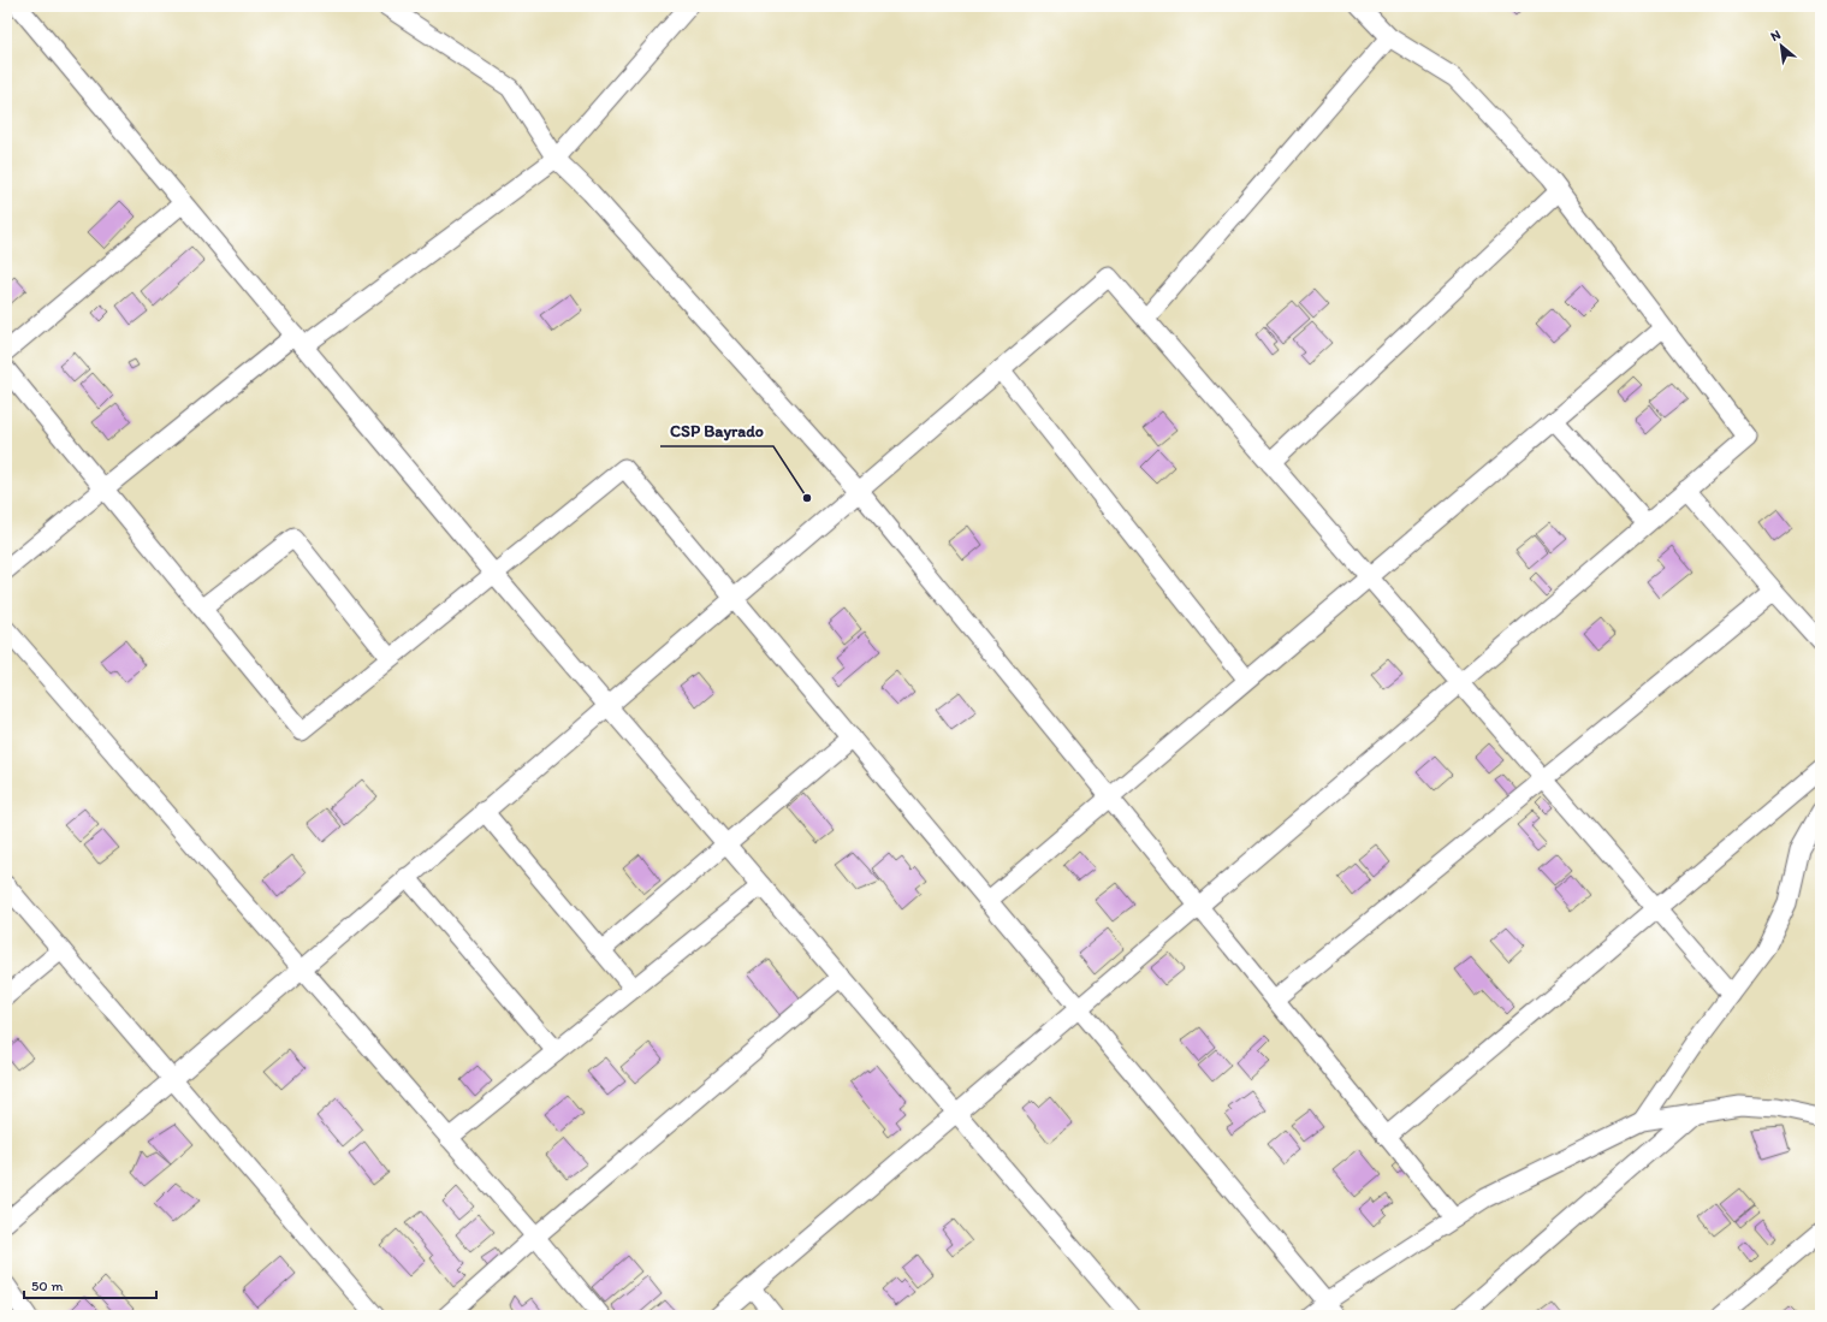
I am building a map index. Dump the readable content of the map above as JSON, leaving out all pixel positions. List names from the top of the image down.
{
  "places": ["CSP Bayrado"],
  "scale_bar": "50 m",
  "north": "top left"
}
